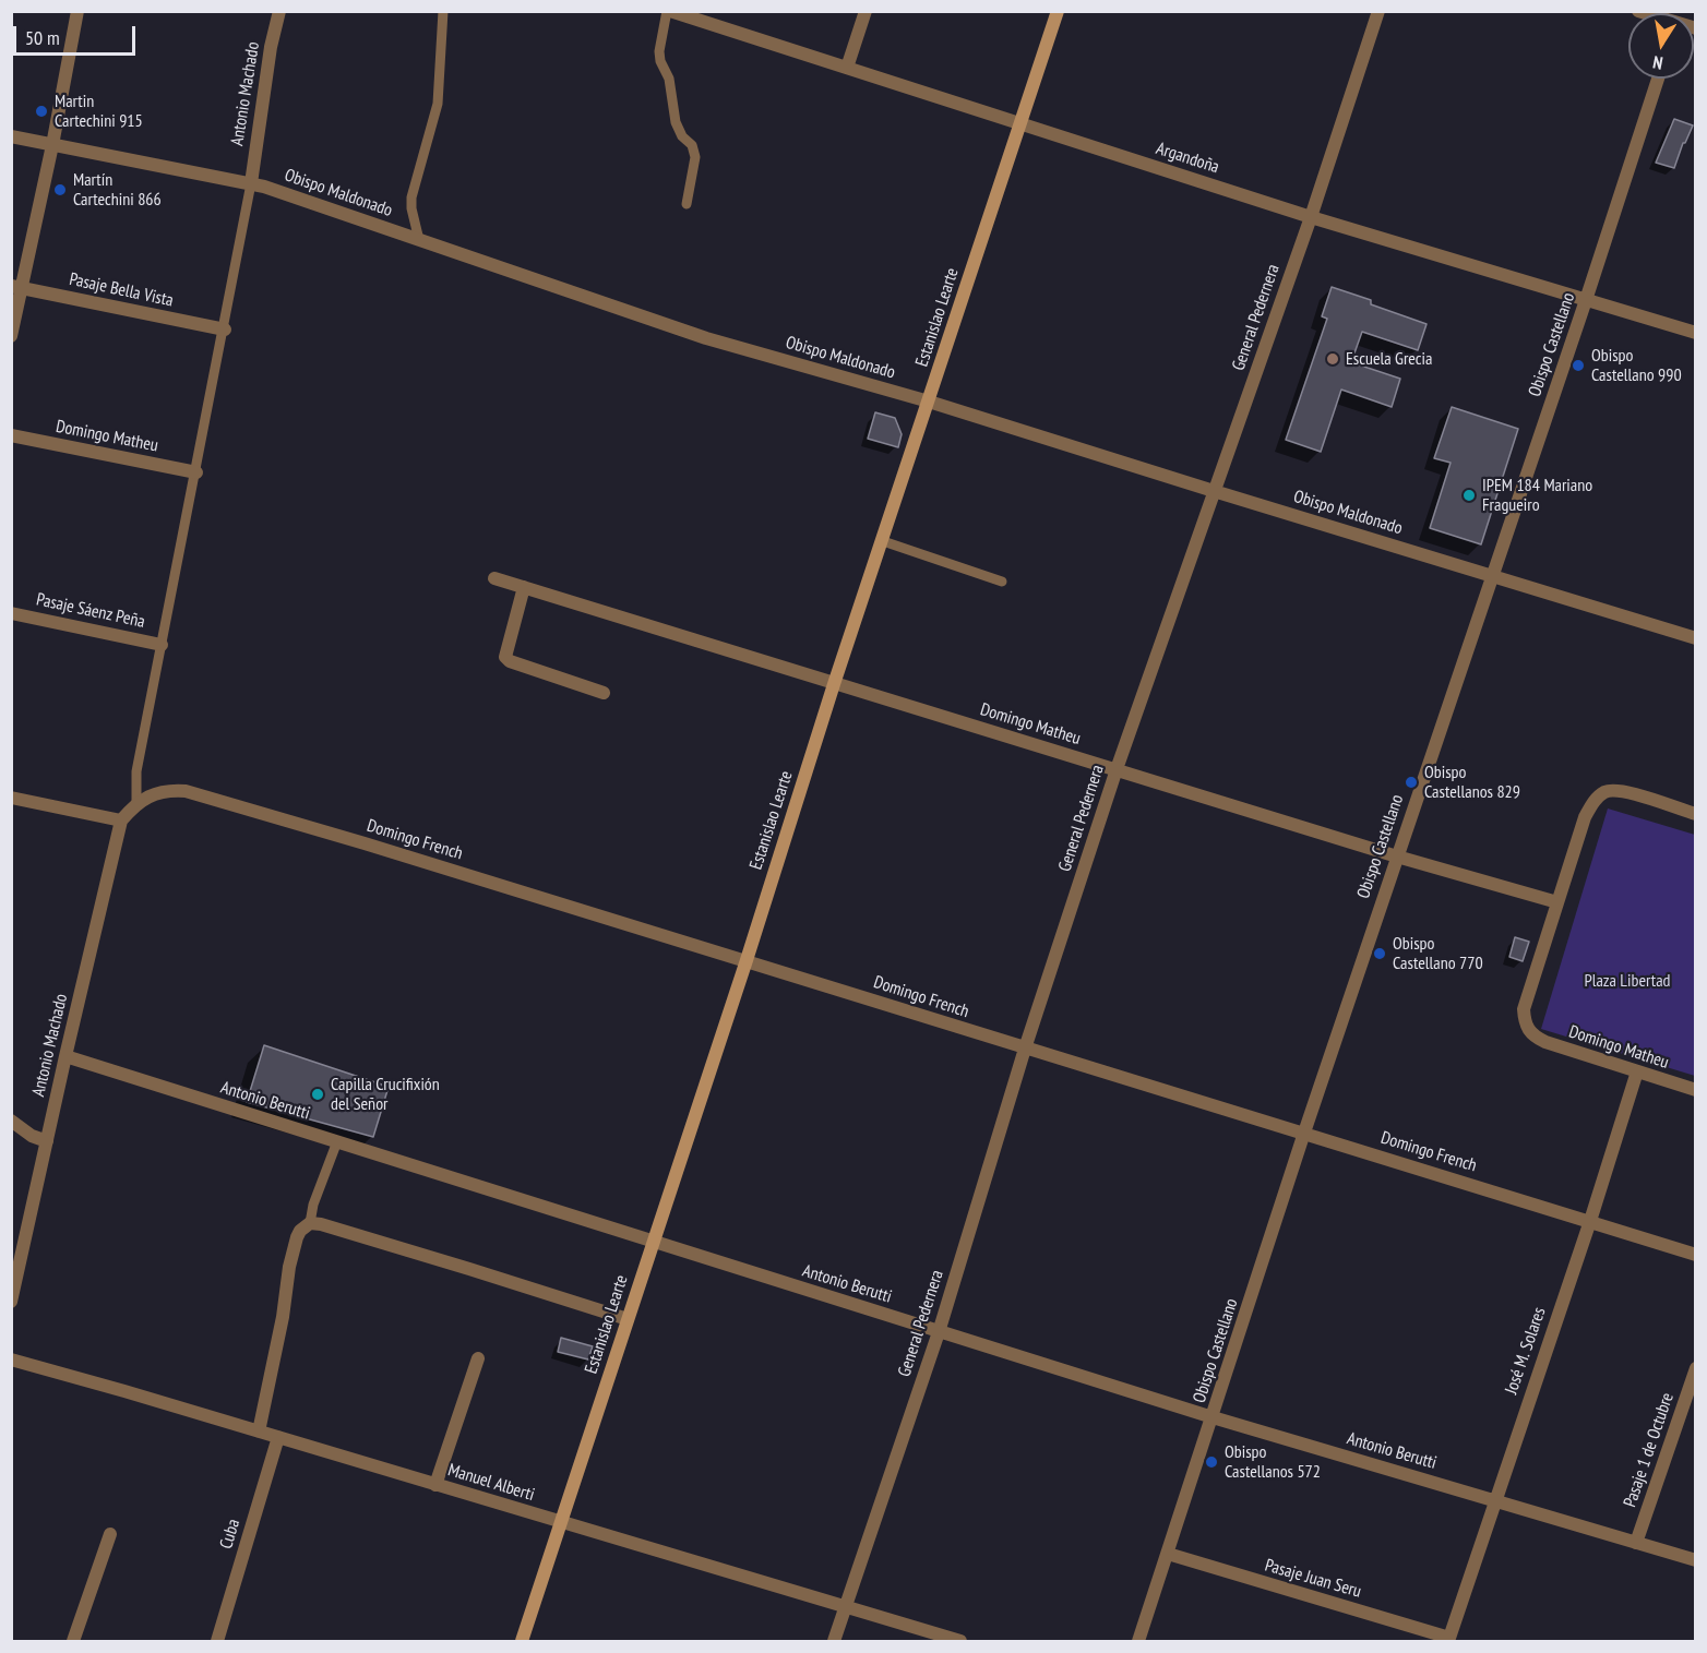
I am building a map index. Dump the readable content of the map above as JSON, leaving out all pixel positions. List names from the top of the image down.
{
  "streets": {
    "street": [
      "Antonio Machado",
      "Argandoña",
      "Obispo Maldonado",
      "Pasaje Bella Vista",
      "Estanislao Learte",
      "General Pedernera",
      "Obispo Castellano",
      "Domingo Matheu",
      "Pasaje Sáenz Peña",
      "Domingo French",
      "Antonio Berutti",
      "José M. Solares",
      "Pasaje 1 de Octubre",
      "Manuel Alberti",
      "Cuba",
      "Pasaje Juan Seru"
    ]
  },
  "crossings": [
    ["Antonio Machado", "Obispo Maldonado"],
    ["Antonio Machado", "Domingo French"],
    ["Antonio Machado", "Antonio Berutti"],
    ["Argandoña", "Estanislao Learte"],
    ["Argandoña", "General Pedernera"],
    ["Argandoña", "Obispo Castellano"],
    ["Obispo Maldonado", "Estanislao Learte"],
    ["Obispo Maldonado", "General Pedernera"],
    ["Obispo Maldonado", "Obispo Castellano"],
    ["Estanislao Learte", "Domingo Matheu"],
    ["Estanislao Learte", "Domingo French"],
    ["Estanislao Learte", "Antonio Berutti"],
    ["Estanislao Learte", "Manuel Alberti"],
    ["General Pedernera", "Domingo Matheu"],
    ["General Pedernera", "Domingo French"],
    ["General Pedernera", "Antonio Berutti"],
    ["General Pedernera", "Manuel Alberti"],
    ["Obispo Castellano", "Domingo Matheu"],
    ["Obispo Castellano", "Domingo French"],
    ["Obispo Castellano", "Antonio Berutti"],
    ["Obispo Castellano", "Pasaje Juan Seru"],
    ["Domingo Matheu", "José M. Solares"],
    ["Domingo French", "José M. Solares"],
    ["Antonio Berutti", "José M. Solares"],
    ["Antonio Berutti", "Pasaje 1 de Octubre"],
    ["José M. Solares", "Pasaje Juan Seru"],
    ["Manuel Alberti", "Cuba"]
  ],
  "parks": ["Plaza Libertad"],
  "places": [
    "Martin Cartechini 915",
    "Martín Cartechini 866",
    "Escuela Grecia",
    "Obispo Castellano 990",
    "IPEM 184 Mariano Fragueiro",
    "Obispo Castellanos 829",
    "Obispo Castellano 770",
    "Capilla Crucifixión del Señor",
    "Obispo Castellanos 572"
  ],
  "scale_bar": "50 m",
  "north": "bottom"
}
